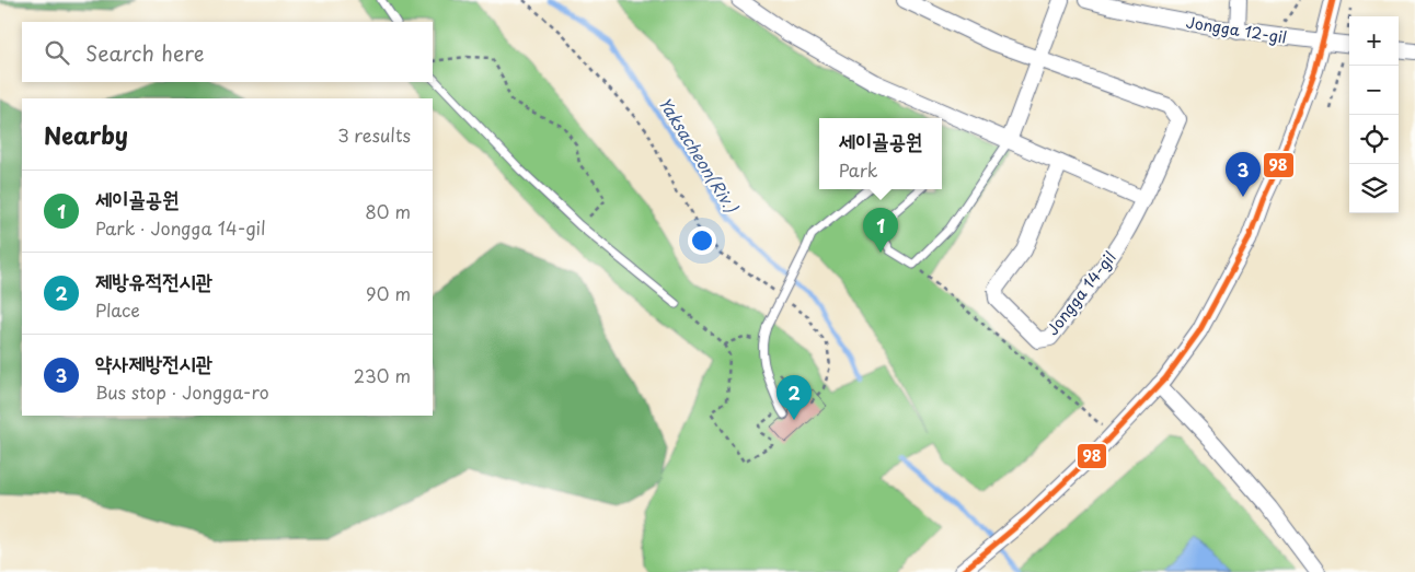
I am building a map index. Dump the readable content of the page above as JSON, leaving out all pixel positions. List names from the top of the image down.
{
  "streets": {
    "street": ["Jongga 12-gil", "Jongga 14-gil"]
  },
  "water": ["Yaksacheon(Riv.)"],
  "lines": ["transit line 98"],
  "page": {
    "map_buttons": ["+", "−"],
    "search": "Search here",
    "heading": ["Nearby", "3 results"],
    "popup": ["세이골공원", "Park"],
    "pins": ["3", "1", "2"],
    "list": [
      {
        "mark": "1",
        "name": "세이골공원",
        "note": "Park · Jongga 14-gil",
        "value": "80 m"
      },
      {
        "mark": "2",
        "name": "제방유적전시관",
        "note": "Place",
        "value": "90 m"
      },
      {
        "mark": "3",
        "name": "약사제방전시관",
        "note": "Bus stop · Jongga-ro",
        "value": "230 m"
      }
    ]
  }
}
